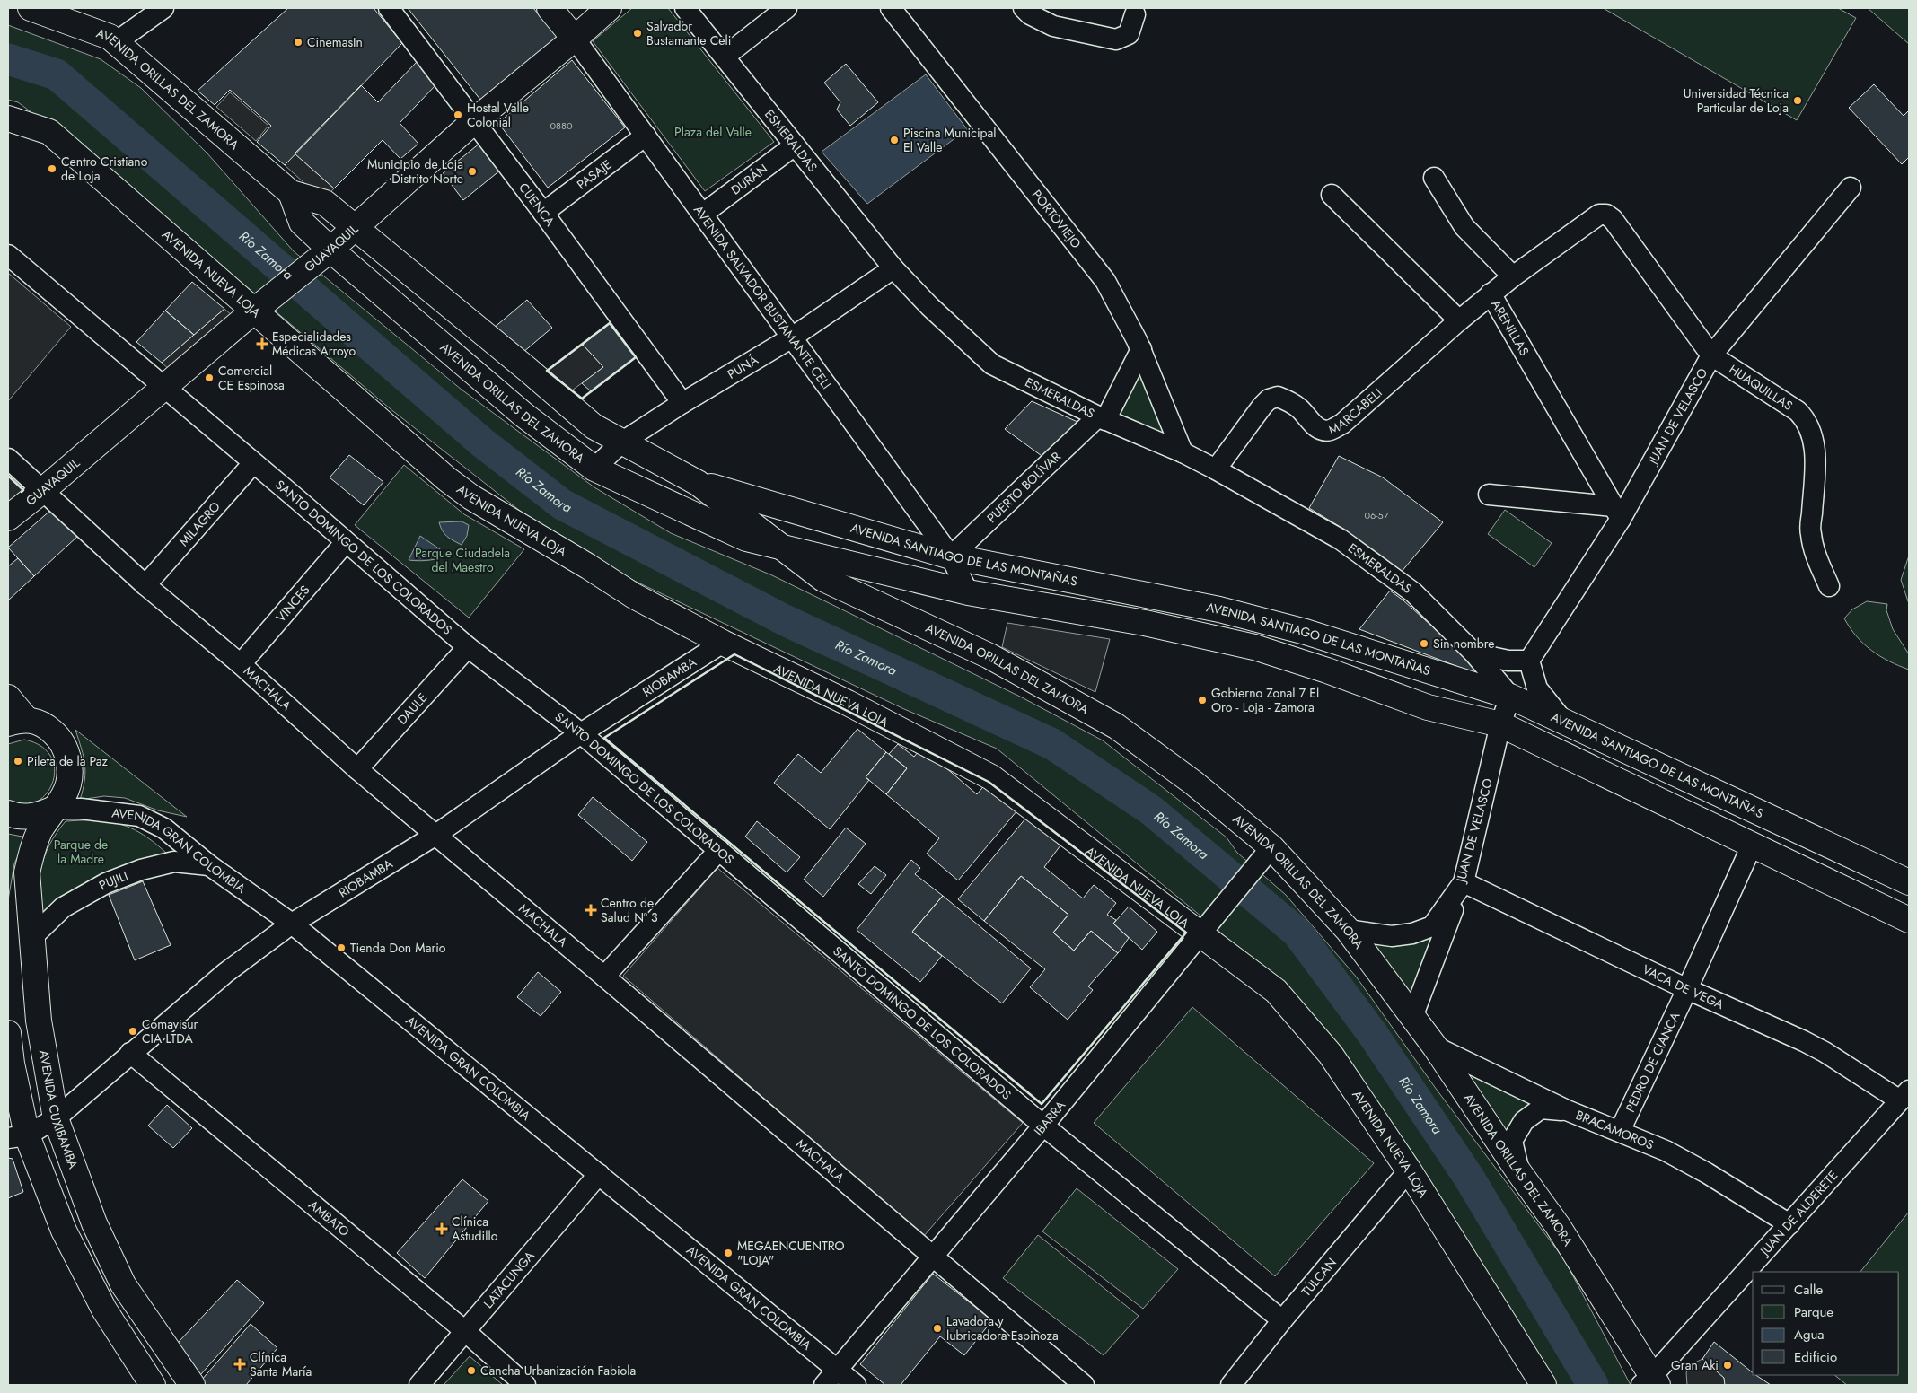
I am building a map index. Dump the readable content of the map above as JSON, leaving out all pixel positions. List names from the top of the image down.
{
  "streets": {
    "main road": [
      "AVENIDA ORILLAS DEL ZAMORA",
      "GUAYAQUIL",
      "AVENIDA NUEVA LOJA",
      "AVENIDA SALVADOR BUSTAMANTE CELI",
      "AVENIDA SANTIAGO DE LAS MONTAÑAS",
      "AVENIDA CUXIBAMBA"
    ],
    "street": [
      "ESMERALDAS",
      "PASAJE",
      "DURÁN",
      "CUENCA",
      "PORTOVIEJO",
      "ARENILLAS",
      "PUNÁ",
      "HUAQUILLAS",
      "MARCABELI",
      "JUAN DE VELASCO",
      "PUERTO BOLÍVAR",
      "MILAGRO",
      "SANTO DOMINGO DE LOS COLORADOS",
      "VINCES",
      "RIOBAMBA",
      "MACHALA",
      "DAULE",
      "AVENIDA GRAN COLOMBIA",
      "PUJILI",
      "VACA DE VEGA",
      "PEDRO DE CIANCA",
      "IBARRA",
      "BRACAMOROS",
      "JUAN DE ALDERETE",
      "AMBATO",
      "TÚLCAN",
      "LATACUNGA"
    ]
  },
  "crossings": [
    ["AVENIDA ORILLAS DEL ZAMORA", "GUAYAQUIL"],
    ["AVENIDA ORILLAS DEL ZAMORA", "PUNÁ"],
    ["AVENIDA ORILLAS DEL ZAMORA", "JUAN DE VELASCO"],
    ["AVENIDA ORILLAS DEL ZAMORA", "AVENIDA SANTIAGO DE LAS MONTAÑAS"],
    ["AVENIDA ORILLAS DEL ZAMORA", "IBARRA"],
    ["AVENIDA ORILLAS DEL ZAMORA", "BRACAMOROS"],
    ["AVENIDA ORILLAS DEL ZAMORA", "JUAN DE ALDERETE"],
    ["ESMERALDAS", "DURÁN"],
    ["ESMERALDAS", "PORTOVIEJO"],
    ["ESMERALDAS", "PUNÁ"],
    ["ESMERALDAS", "MARCABELI"],
    ["ESMERALDAS", "JUAN DE VELASCO"],
    ["ESMERALDAS", "PUERTO BOLÍVAR"],
    ["ESMERALDAS", "AVENIDA SANTIAGO DE LAS MONTAÑAS"],
    ["PASAJE", "CUENCA"],
    ["PASAJE", "AVENIDA SALVADOR BUSTAMANTE CELI"],
    ["DURÁN", "AVENIDA SALVADOR BUSTAMANTE CELI"],
    ["CUENCA", "GUAYAQUIL"],
    ["CUENCA", "PUNÁ"],
    ["GUAYAQUIL", "AVENIDA NUEVA LOJA"],
    ["GUAYAQUIL", "AVENIDA SALVADOR BUSTAMANTE CELI"],
    ["GUAYAQUIL", "SANTO DOMINGO DE LOS COLORADOS"],
    ["GUAYAQUIL", "MACHALA"],
    ["AVENIDA NUEVA LOJA", "RIOBAMBA"],
    ["AVENIDA NUEVA LOJA", "IBARRA"],
    ["AVENIDA NUEVA LOJA", "TÚLCAN"],
    ["AVENIDA SALVADOR BUSTAMANTE CELI", "PUNÁ"],
    ["AVENIDA SALVADOR BUSTAMANTE CELI", "PUERTO BOLÍVAR"],
    ["AVENIDA SALVADOR BUSTAMANTE CELI", "AVENIDA SANTIAGO DE LAS MONTAÑAS"],
    ["ARENILLAS", "MARCABELI"],
    ["ARENILLAS", "JUAN DE VELASCO"],
    ["HUAQUILLAS", "JUAN DE VELASCO"],
    ["JUAN DE VELASCO", "AVENIDA SANTIAGO DE LAS MONTAÑAS"],
    ["JUAN DE VELASCO", "VACA DE VEGA"],
    ["PUERTO BOLÍVAR", "AVENIDA SANTIAGO DE LAS MONTAÑAS"],
    ["MILAGRO", "SANTO DOMINGO DE LOS COLORADOS"],
    ["MILAGRO", "MACHALA"],
    ["AVENIDA SANTIAGO DE LAS MONTAÑAS", "PEDRO DE CIANCA"],
    ["SANTO DOMINGO DE LOS COLORADOS", "VINCES"],
    ["SANTO DOMINGO DE LOS COLORADOS", "RIOBAMBA"],
    ["SANTO DOMINGO DE LOS COLORADOS", "DAULE"],
    ["SANTO DOMINGO DE LOS COLORADOS", "IBARRA"],
    ["SANTO DOMINGO DE LOS COLORADOS", "TÚLCAN"],
    ["VINCES", "MACHALA"],
    ["RIOBAMBA", "MACHALA"],
    ["RIOBAMBA", "AVENIDA GRAN COLOMBIA"],
    ["RIOBAMBA", "AVENIDA CUXIBAMBA"],
    ["RIOBAMBA", "AMBATO"],
    ["MACHALA", "DAULE"],
    ["MACHALA", "IBARRA"],
    ["AVENIDA GRAN COLOMBIA", "PUJILI"],
    ["AVENIDA GRAN COLOMBIA", "AVENIDA CUXIBAMBA"],
    ["AVENIDA GRAN COLOMBIA", "IBARRA"],
    ["AVENIDA GRAN COLOMBIA", "LATACUNGA"],
    ["PUJILI", "AVENIDA CUXIBAMBA"],
    ["VACA DE VEGA", "PEDRO DE CIANCA"],
    ["VACA DE VEGA", "JUAN DE ALDERETE"],
    ["PEDRO DE CIANCA", "BRACAMOROS"],
    ["BRACAMOROS", "JUAN DE ALDERETE"],
    ["AMBATO", "LATACUNGA"]
  ],
  "water": ["Río Zamora"],
  "parks": ["Plaza del Valle", "Parque Ciudadela del Maestro", "Parque de la Madre"],
  "places": {
    "other": [
      "Salvador Bustamante Celi",
      "CinemasIn",
      "Universidad Técnica Particular de Loja",
      "Hostal Valle Colonial",
      "Piscina Municipal El Valle",
      "Centro Cristiano de Loja",
      "Municipio de Loja - Distrito Norte",
      "Comercial CE Espinosa",
      "Sin nombre",
      "Gobierno Zonal 7 El Oro - Loja - Zamora",
      "Pileta de la Paz",
      "Tienda Don Mario",
      "Comavisur CIA LTDA",
      "MEGAENCUENTRO \"LOJA\"",
      "Lavadora y lubricadora Espinoza",
      "Gran Aki",
      "Cancha Urbanización Fabiola"
    ],
    "health": [
      "Especialidades Médicas Arroyo",
      "Centro de Salud Nº 3",
      "Clínica Astudillo",
      "Clínica Santa María"
    ]
  },
  "house_numbers": ["0880", "06-57"],
  "legend": [
    "Calle",
    "Parque",
    "Agua",
    "Edificio"
  ]
}
